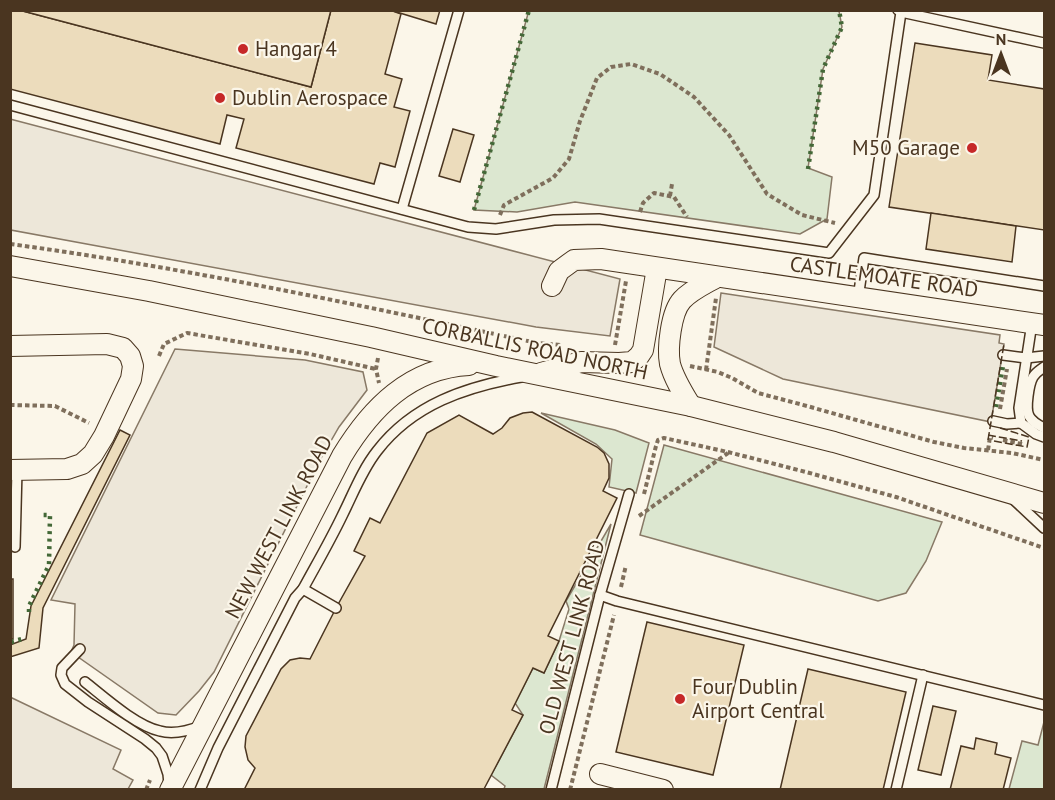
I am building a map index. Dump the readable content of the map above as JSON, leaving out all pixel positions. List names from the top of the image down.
{
  "streets": {
    "street": ["CASTLEMOATE ROAD", "CORBALLIS ROAD NORTH", "NEW WEST LINK ROAD"],
    "lane": ["OLD WEST LINK ROAD"]
  },
  "crossings": [
    ["CORBALLIS ROAD NORTH", "NEW WEST LINK ROAD"]
  ],
  "places": [
    "Hangar 4",
    "Dublin Aerospace",
    "M50 Garage",
    "Four Dublin Airport Central"
  ],
  "north": "top"
}
